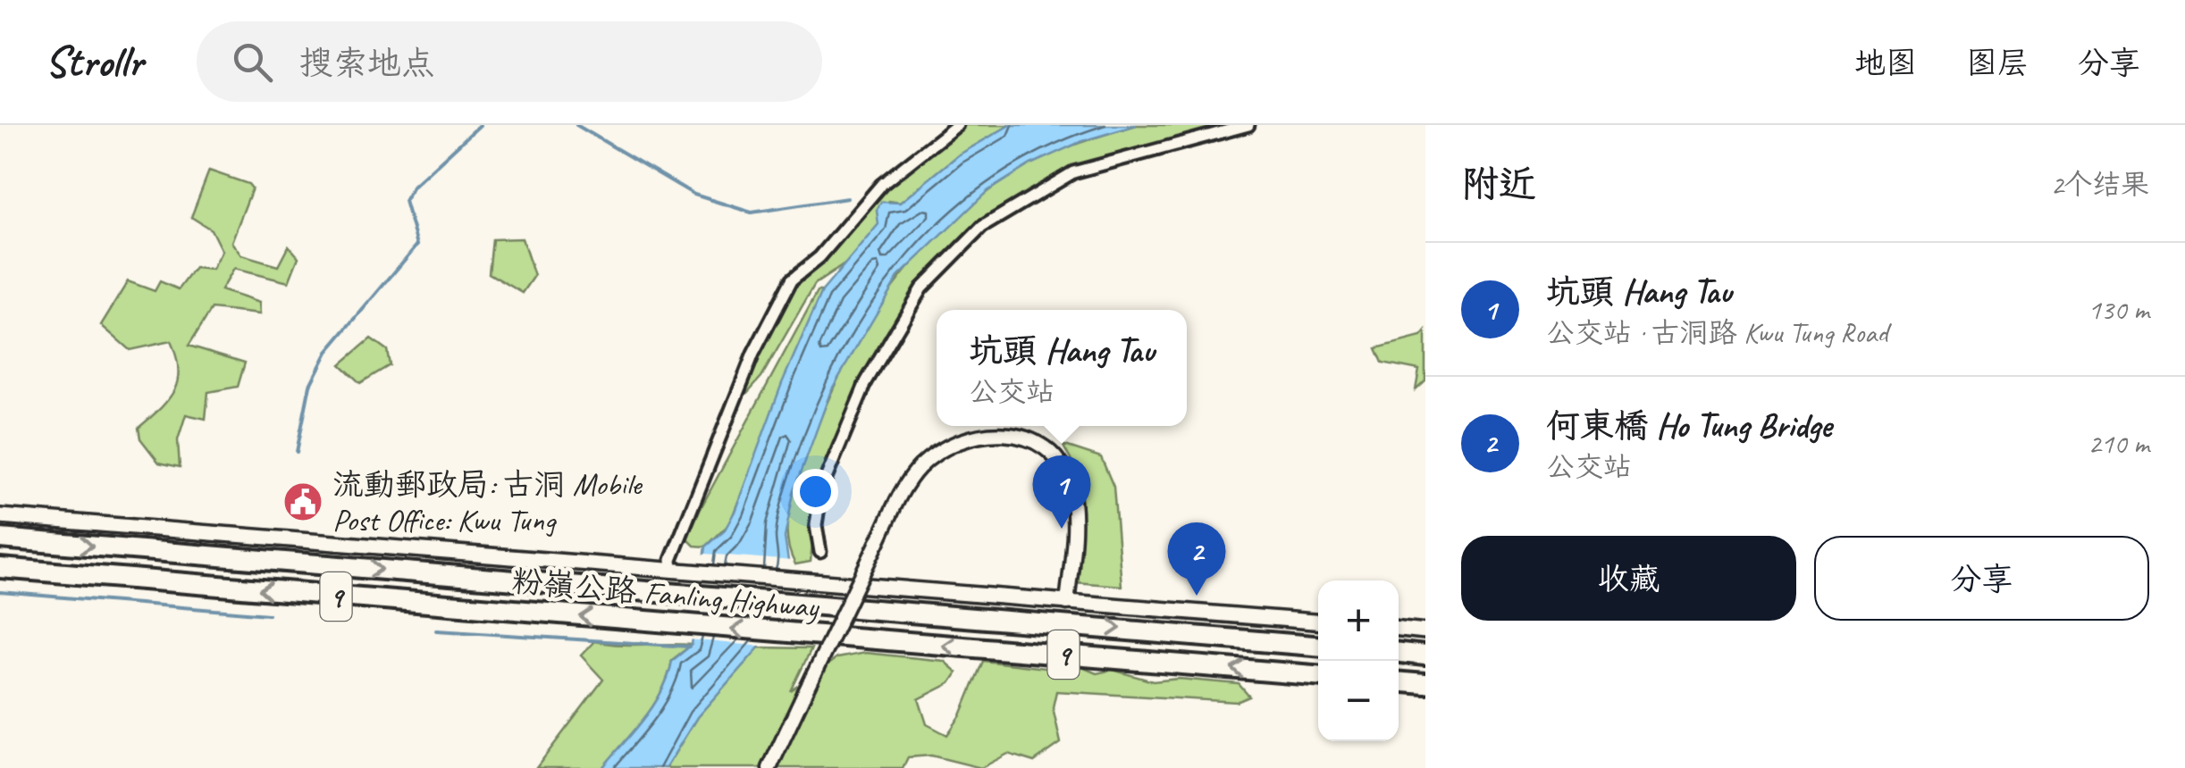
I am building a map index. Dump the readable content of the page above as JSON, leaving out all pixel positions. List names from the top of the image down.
{
  "streets": {
    "highway": ["粉嶺公路 Fanling Highway", "9"]
  },
  "places": {
    "public building": ["流動郵政局: 古洞 Mobile Post Office: Kwu Tung"]
  },
  "page": {
    "header": "Strollr",
    "search": "搜索地点",
    "nav": ["地图", "图层", "分享"],
    "heading": ["附近", "2个结果"],
    "list": [
      {
        "mark": "1",
        "name": "坑頭 Hang Tau",
        "note": "公交站 · 古洞路 Kwu Tung Road",
        "value": "130 m"
      },
      {
        "mark": "2",
        "name": "何東橋 Ho Tung Bridge",
        "note": "公交站",
        "value": "210 m"
      }
    ],
    "popup": ["坑頭 Hang Tau", "公交站"],
    "pins": ["1", "2"],
    "buttons": ["收藏", "分享"],
    "map_buttons": ["+", "−"]
  }
}
